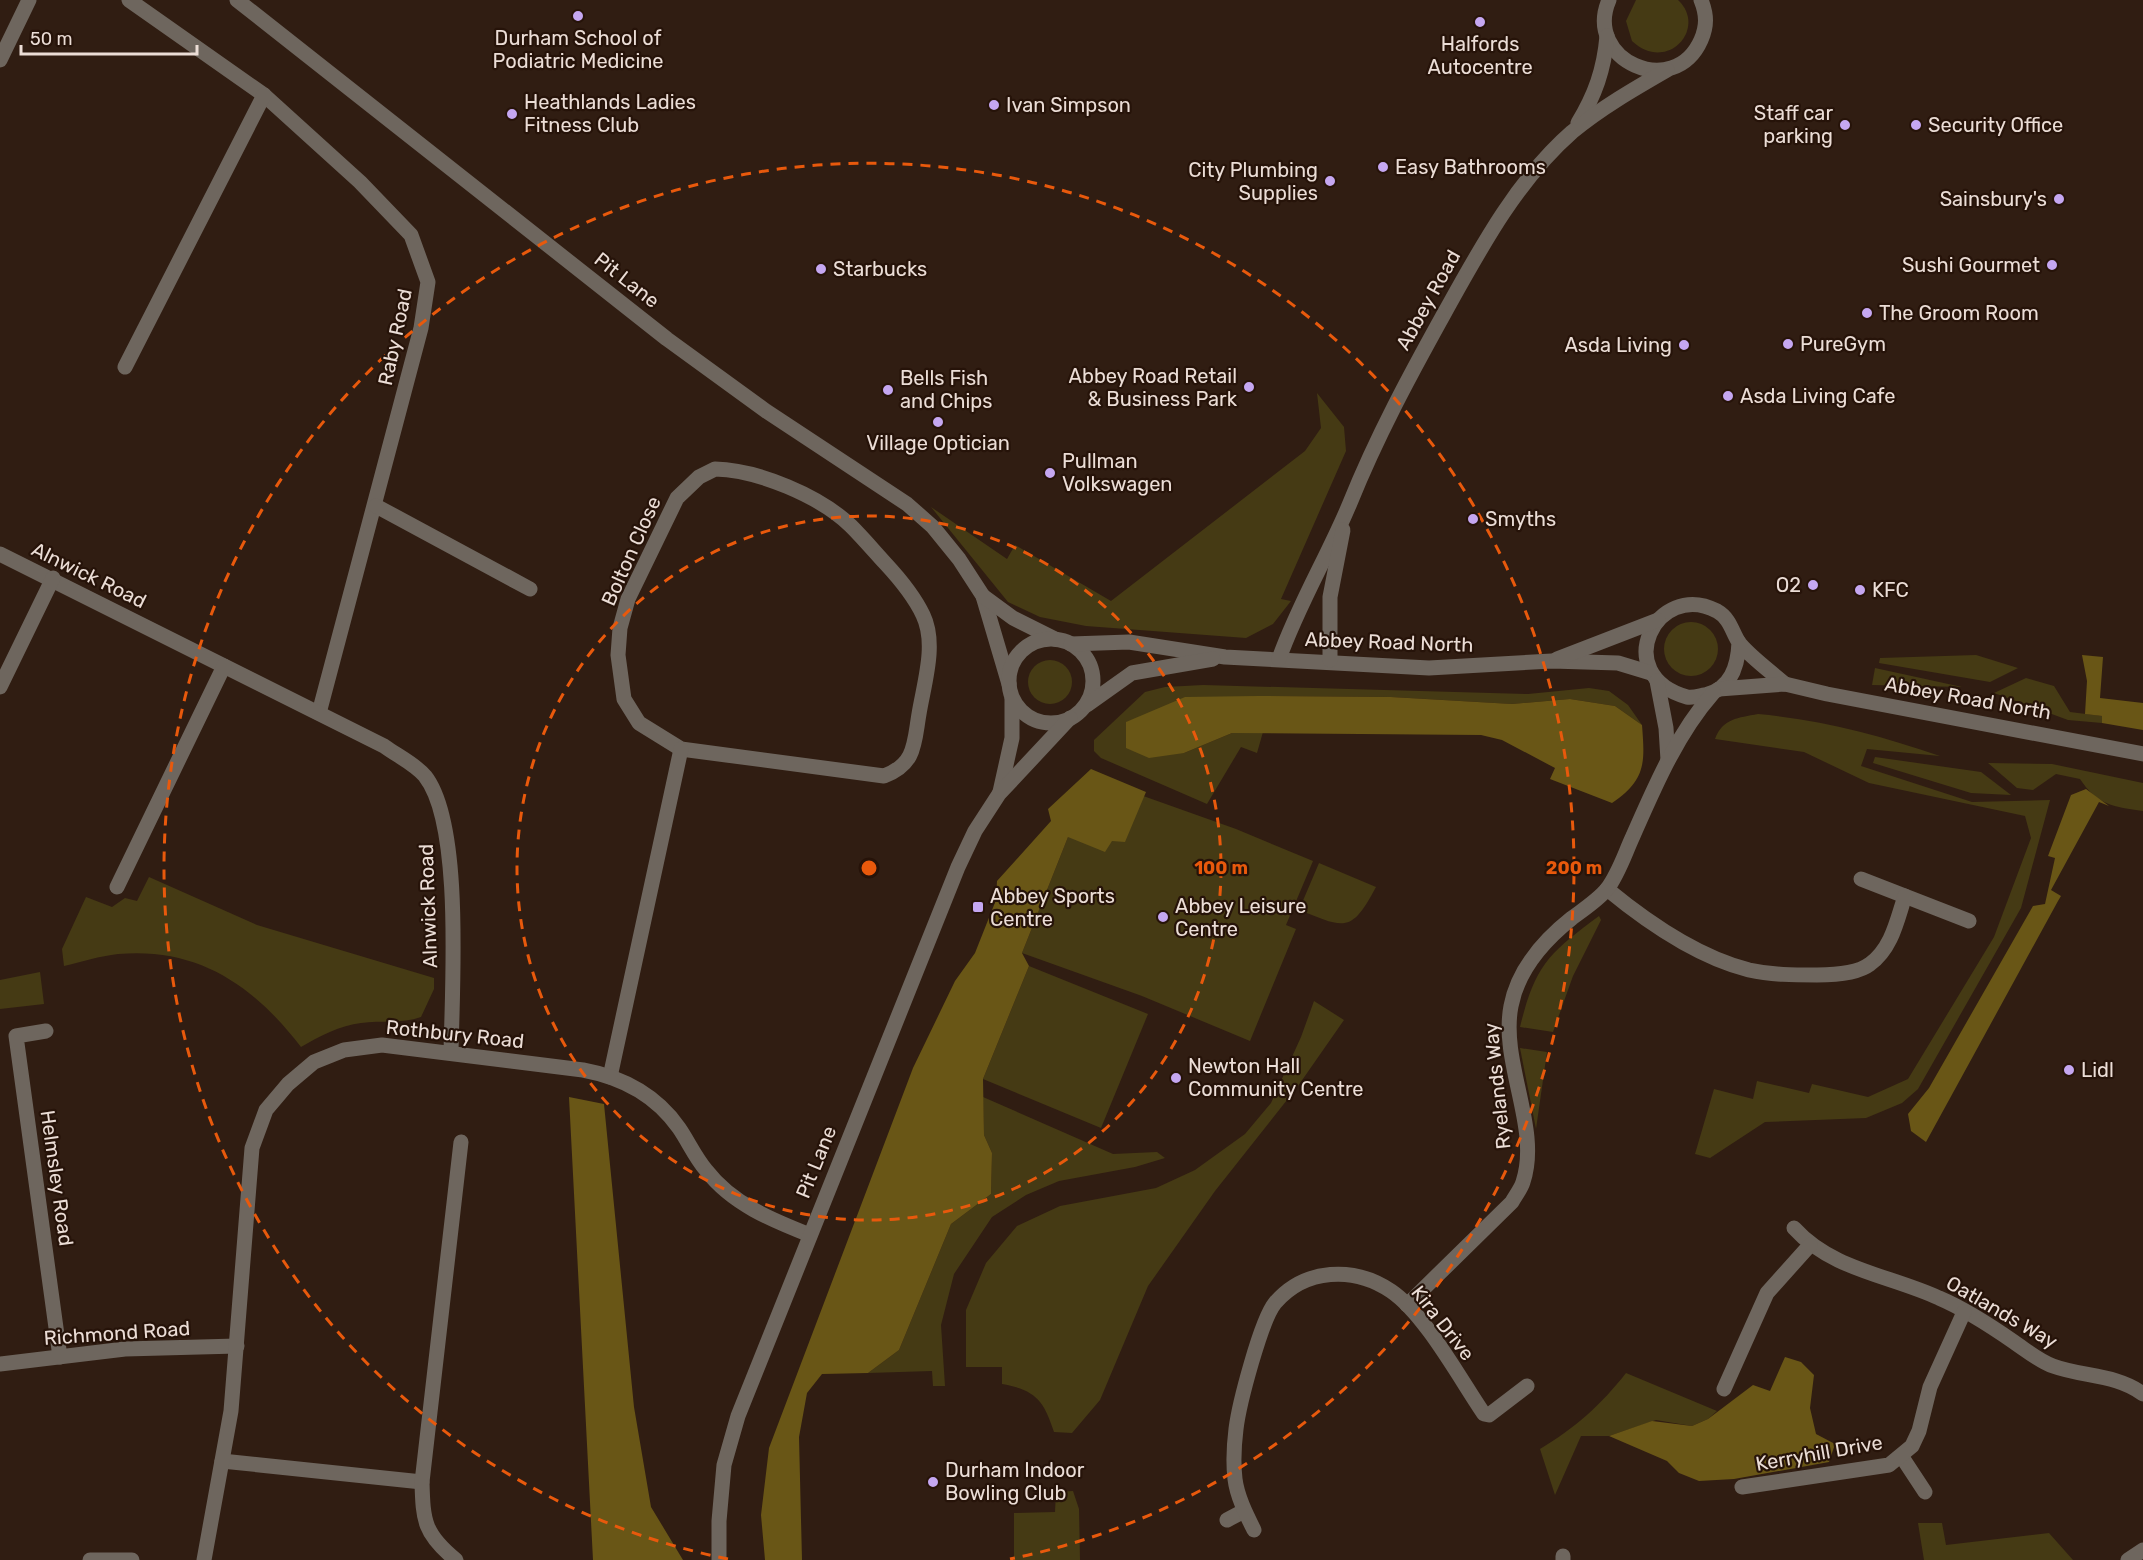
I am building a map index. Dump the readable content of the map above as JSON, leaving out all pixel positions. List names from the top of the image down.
{
  "streets": {
    "street": [
      "Pit Lane",
      "Abbey Road",
      "Raby Road",
      "Bolton Close",
      "Alnwick Road",
      "Abbey Road North",
      "Rothbury Road",
      "Ryelands Way",
      "Helmsley Road",
      "Oatlands Way",
      "Kira Drive",
      "Richmond Road",
      "Kerryhill Drive"
    ]
  },
  "crossings": [
    ["Pit Lane", "Rothbury Road"],
    ["Abbey Road", "Abbey Road North"],
    ["Raby Road", "Alnwick Road"],
    ["Alnwick Road", "Rothbury Road"],
    ["Abbey Road North", "Ryelands Way"],
    ["Rothbury Road", "Richmond Road"],
    ["Ryelands Way", "Kira Drive"],
    ["Helmsley Road", "Richmond Road"],
    ["Oatlands Way", "Kerryhill Drive"]
  ],
  "places": {
    "other": [
      "Durham School of Podiatric Medicine",
      "Halfords Autocentre",
      "Ivan Simpson",
      "Heathlands Ladies Fitness Club",
      "Staff car parking",
      "Security Office",
      "Easy Bathrooms",
      "City Plumbing Supplies",
      "Sainsbury's",
      "Sushi Gourmet",
      "Starbucks",
      "The Groom Room",
      "PureGym",
      "Asda Living",
      "Abbey Road Retail & Business Park",
      "Bells Fish and Chips",
      "Asda Living Cafe",
      "Village Optician",
      "Pullman Volkswagen",
      "Smyths",
      "O2",
      "KFC",
      "Abbey Leisure Centre",
      "Lidl",
      "Newton Hall Community Centre",
      "Durham Indoor Bowling Club"
    ],
    "transit": ["Abbey Sports Centre"]
  },
  "scale_bar": "50 m",
  "rings": ["100 m", "200 m"]
}
